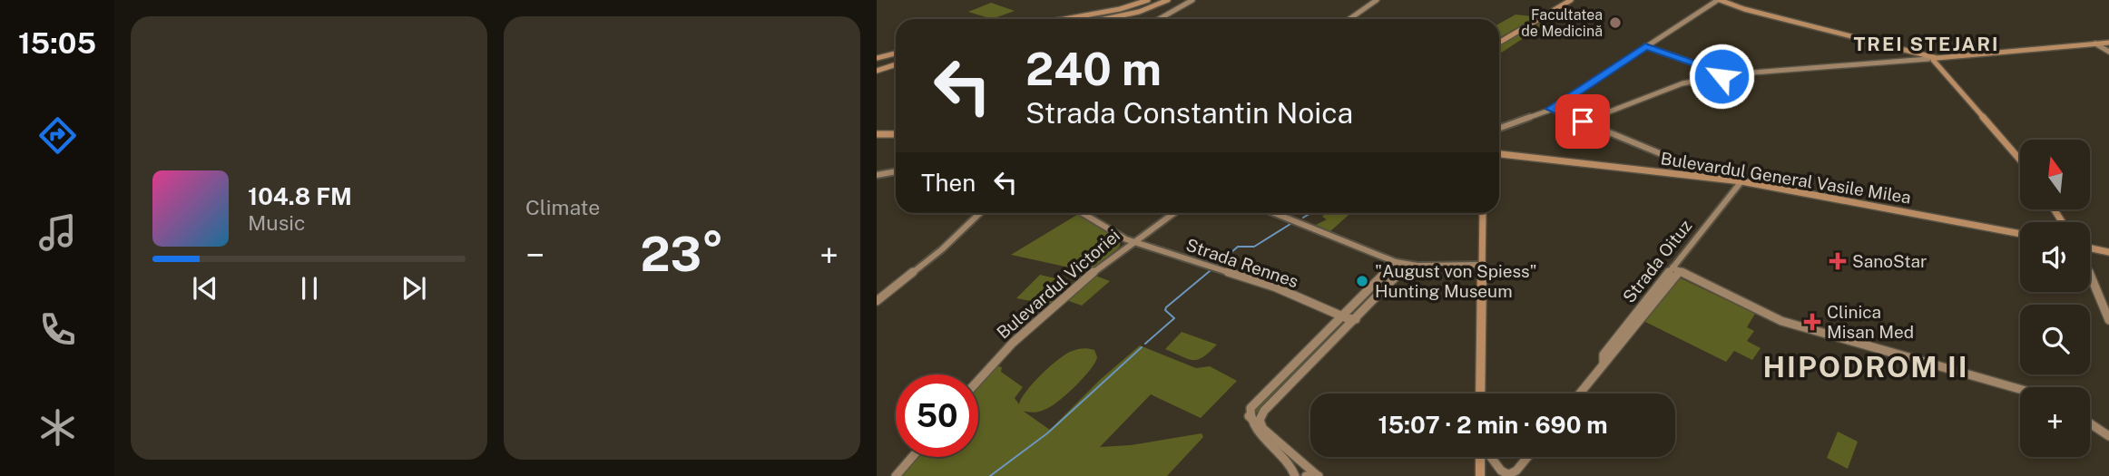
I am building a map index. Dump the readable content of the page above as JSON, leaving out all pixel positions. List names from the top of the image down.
{
  "streets": {
    "main road": ["Bulevardul General Vasile Milea"],
    "street": ["Strada Oituz", "Strada Rennes", "Bulevardul Victoriei"]
  },
  "crossings": [
    ["Bulevardul General Vasile Milea", "Strada Oituz"],
    ["Strada Rennes", "Bulevardul Victoriei"]
  ],
  "districts": ["TREI STEJARI", "HIPODROM II"],
  "places": {
    "other": ["Facultatea de Medicină", "\"August von Spiess\" Hunting Museum"],
    "health": ["SanoStar", "Clinica Misan Med"]
  },
  "north": "top",
  "page": {
    "tabs": "15:05",
    "tile": "Climate",
    "turn": ["240 m", "Strada Constantin Noica"],
    "map_buttons": "+",
    "then": "Then",
    "song": ["104.8 FM", "Music"],
    "heat": ["−", "23°", "+"],
    "limit": "50",
    "trip": "15:07 · 2 min · 690 m"
  }
}
